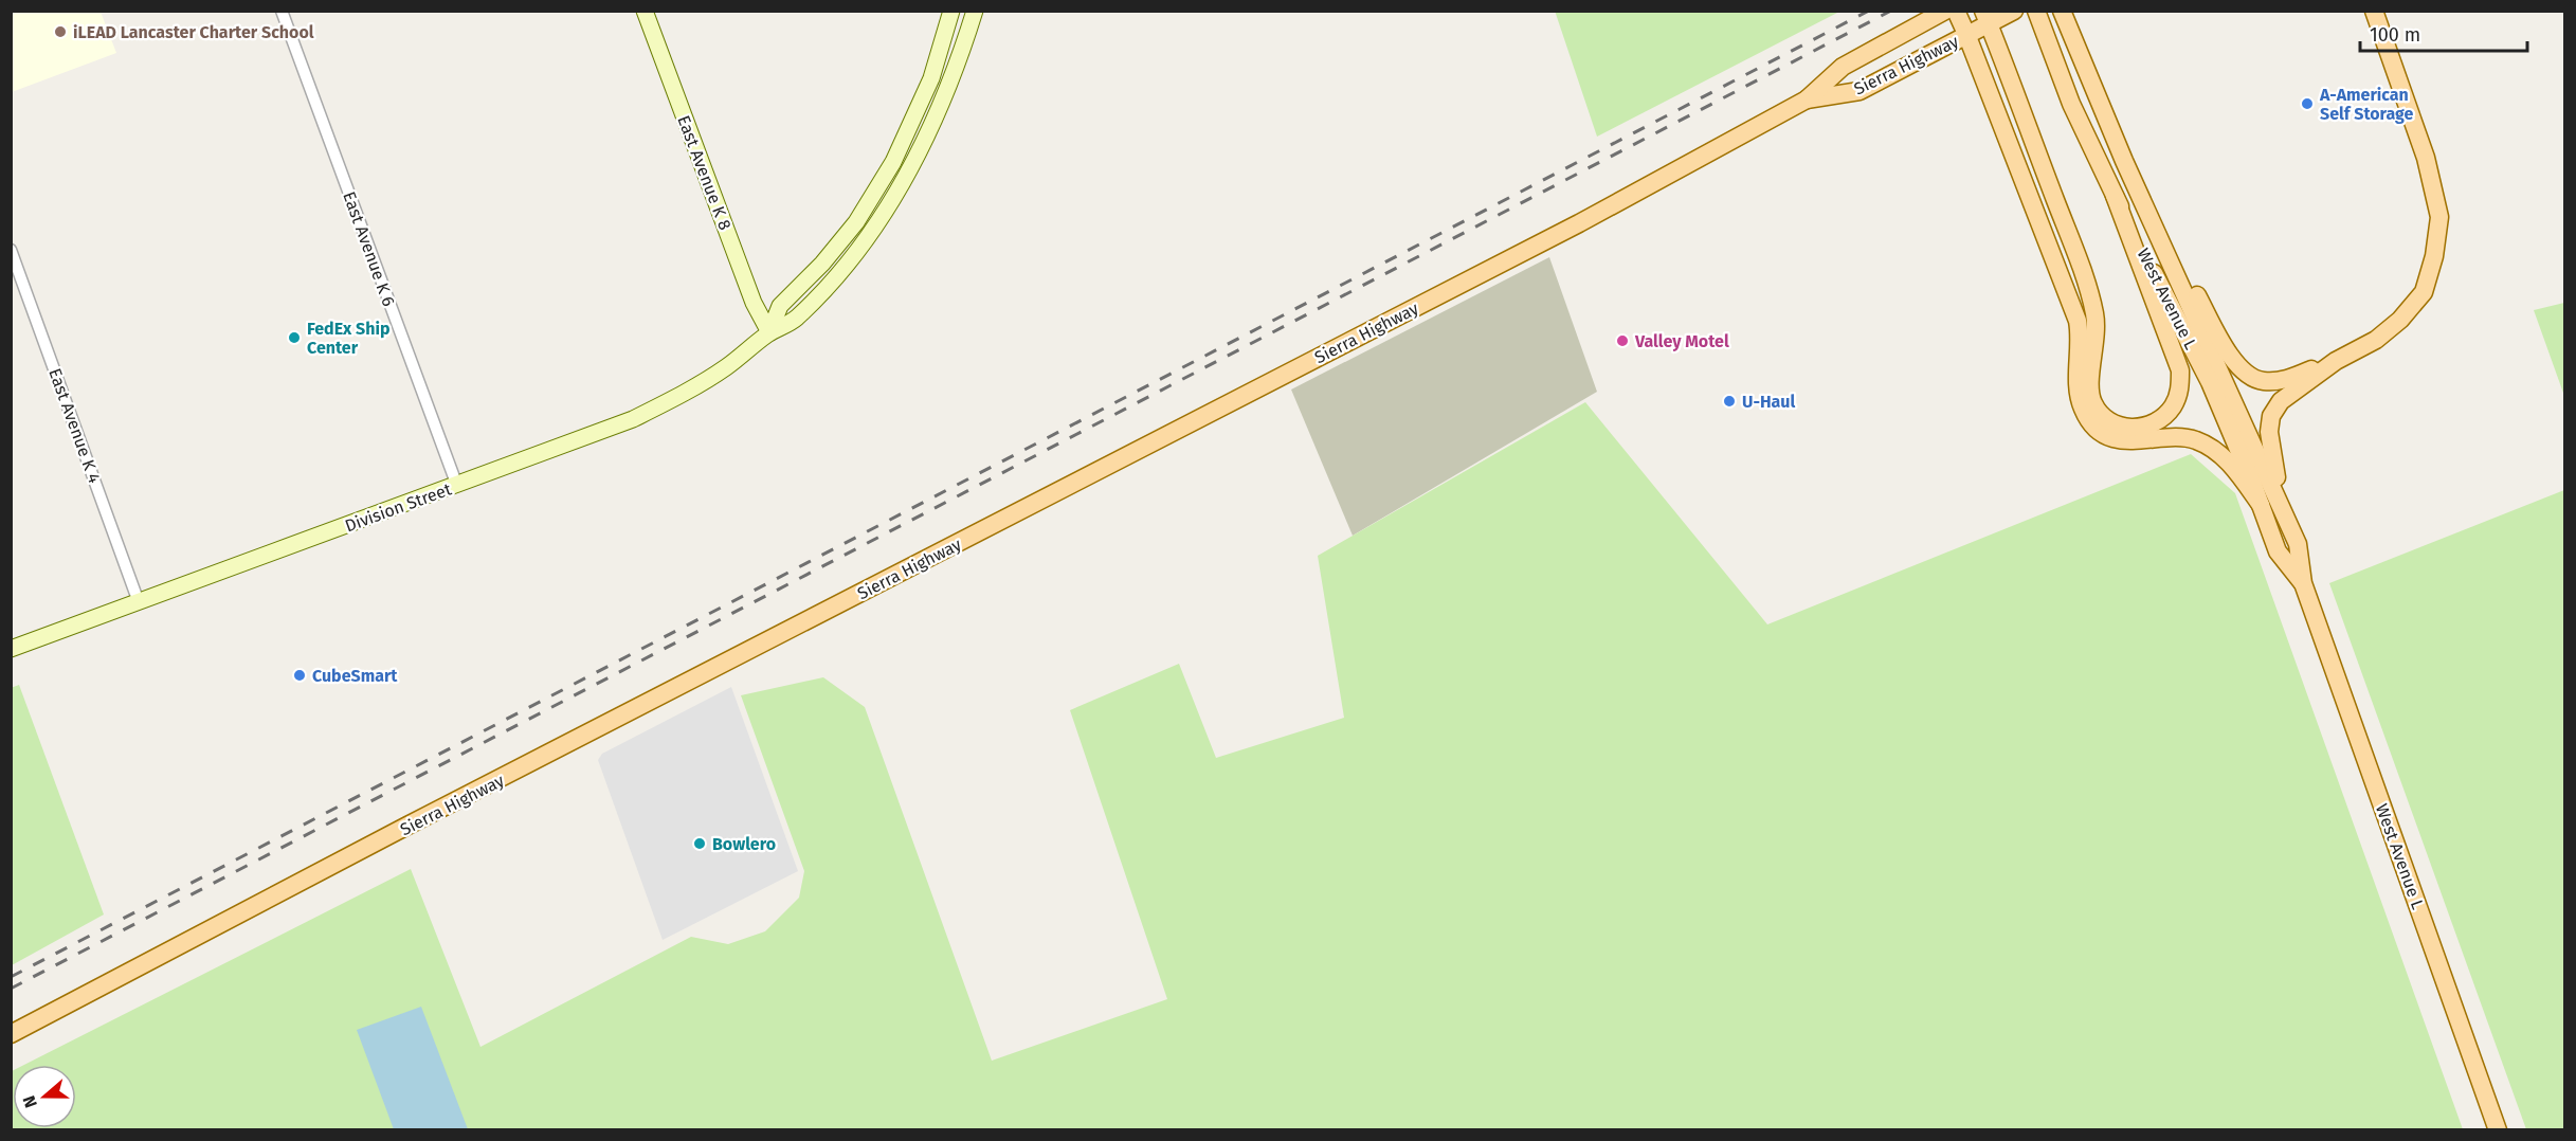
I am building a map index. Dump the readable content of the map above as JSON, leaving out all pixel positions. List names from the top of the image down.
{
  "streets": {
    "main road": [
      "Sierra Highway",
      "East Avenue K 8",
      "West Avenue L",
      "Division Street"
    ],
    "street": ["East Avenue K 6", "East Avenue K 4"]
  },
  "crossings": [
    ["East Avenue K 8", "Division Street"],
    ["East Avenue K 6", "Division Street"],
    ["East Avenue K 4", "Division Street"]
  ],
  "places": [
    "iLEAD Lancaster Charter School",
    "A-American Self Storage",
    "FedEx Ship Center",
    "Valley Motel",
    "U-Haul",
    "CubeSmart",
    "Bowlero"
  ],
  "scale_bar": "100 m",
  "north": "left"
}
